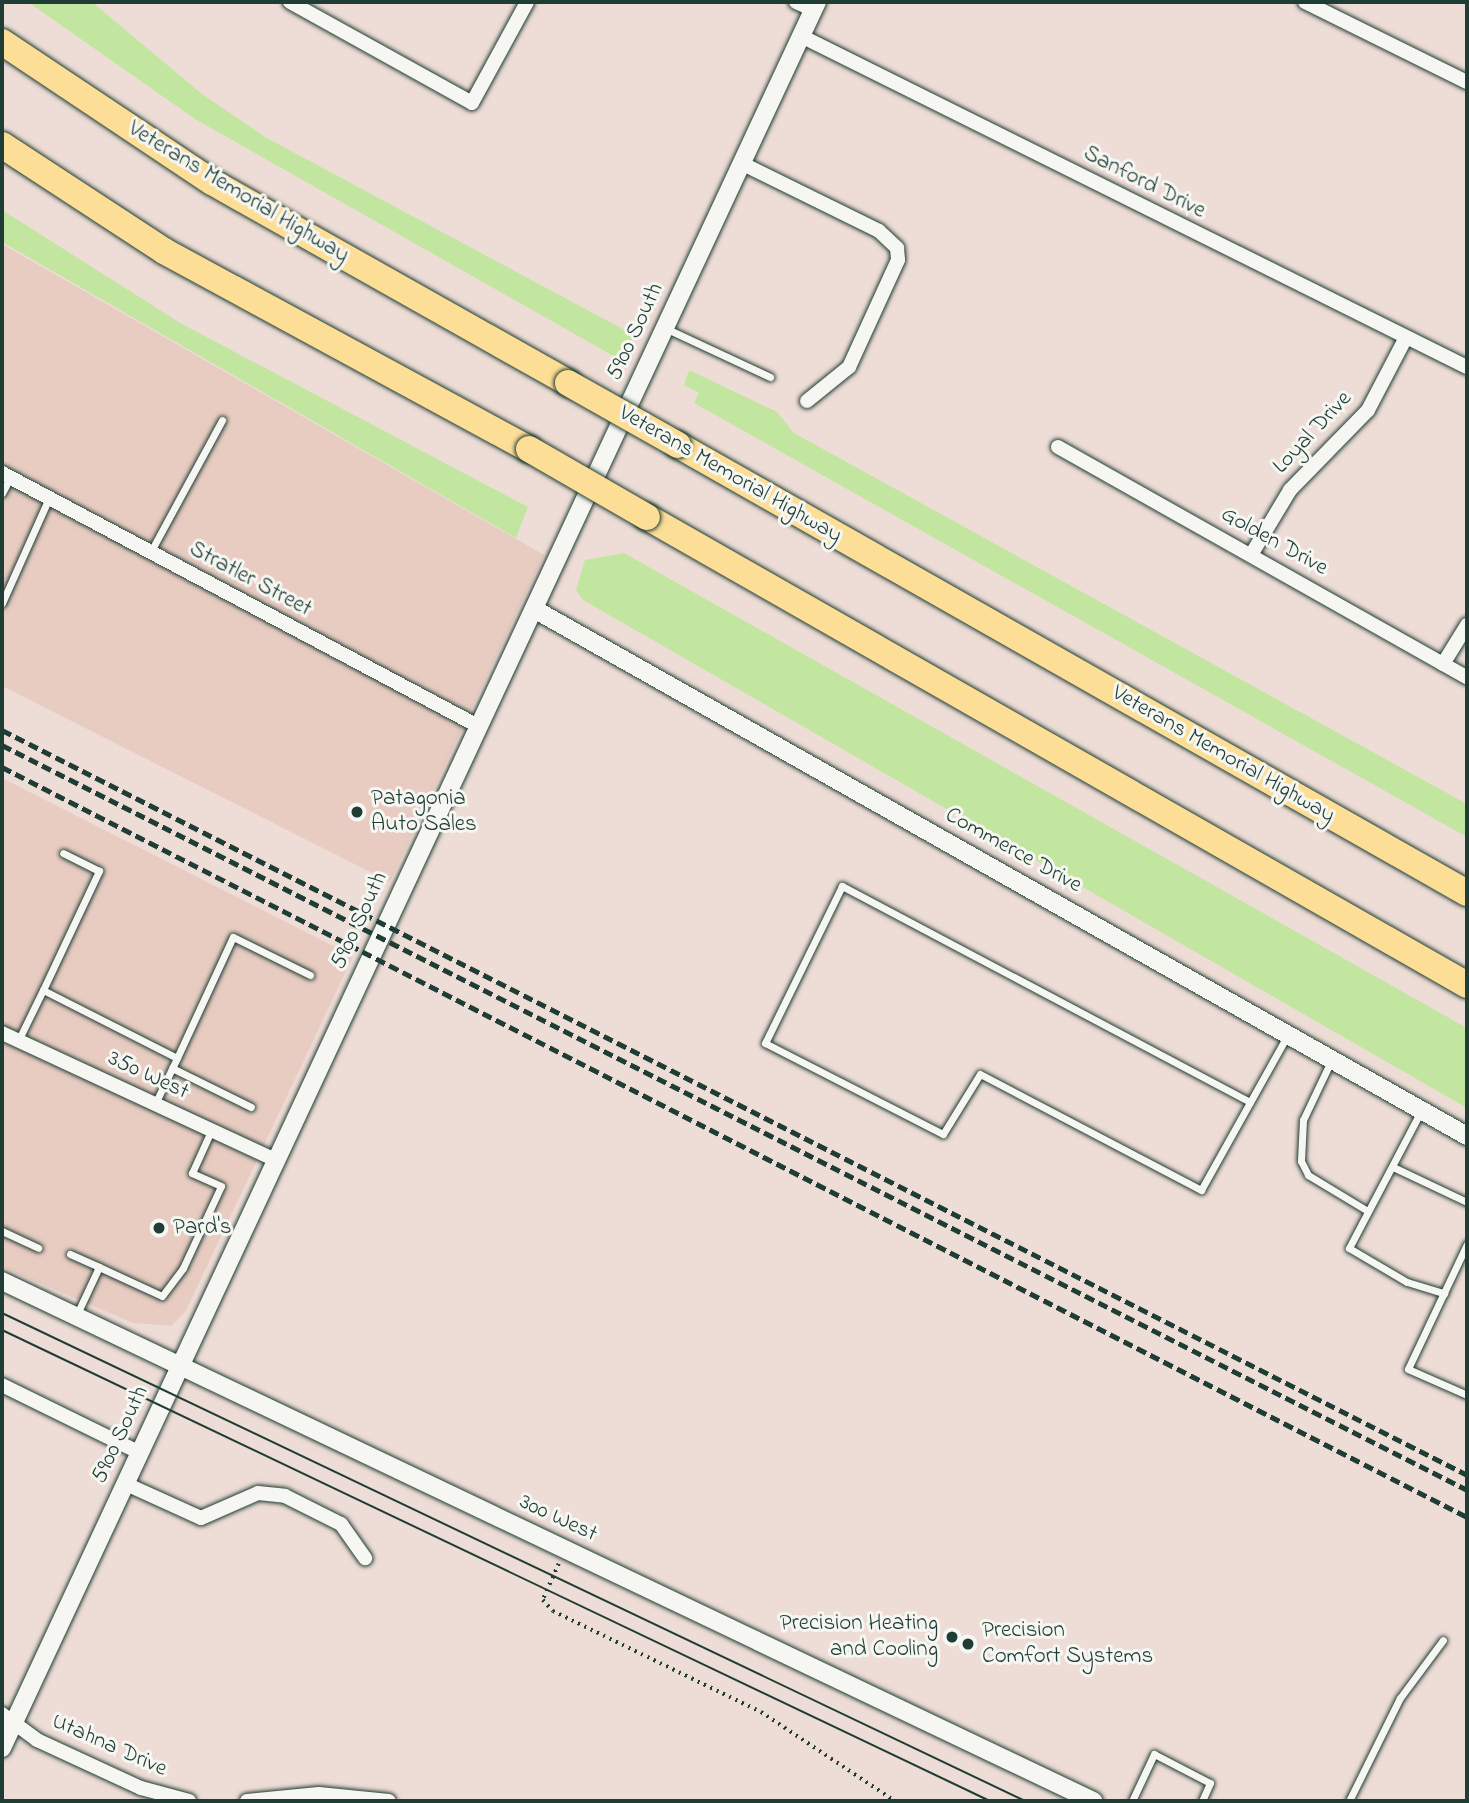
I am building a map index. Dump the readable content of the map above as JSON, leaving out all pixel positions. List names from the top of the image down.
{
  "streets": {
    "highway": ["Veterans Memorial Highway"],
    "street": [
      "Sanford Drive",
      "5900 South",
      "Loyal Drive",
      "Golden Drive",
      "Stratler Street",
      "Commerce Drive",
      "350 West",
      "300 West",
      "Utahna Drive"
    ]
  },
  "crossings": [
    ["Sanford Drive", "5900 South"],
    ["Sanford Drive", "Loyal Drive"],
    ["5900 South", "Stratler Street"],
    ["5900 South", "Commerce Drive"],
    ["5900 South", "350 West"],
    ["5900 South", "300 West"],
    ["5900 South", "Utahna Drive"],
    ["Loyal Drive", "Golden Drive"]
  ],
  "places": [
    "Patagonia Auto Sales",
    "Pard's",
    "Precision Heating and Cooling",
    "Precision Comfort Systems"
  ]
}
